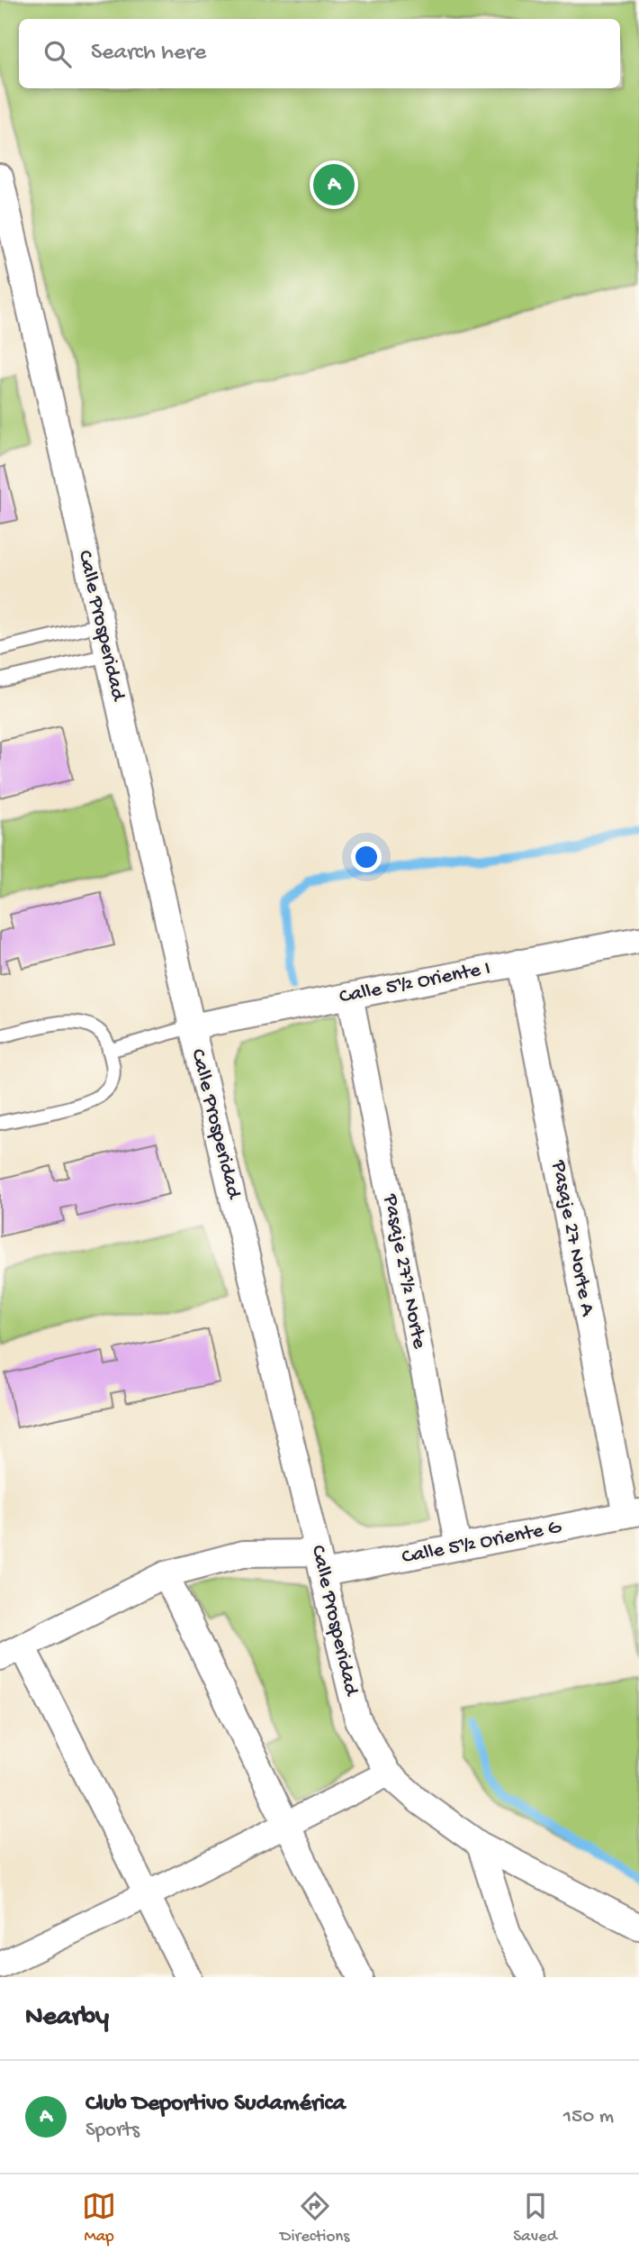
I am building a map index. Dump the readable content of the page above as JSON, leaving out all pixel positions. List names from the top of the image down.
{
  "streets": {
    "street": [
      "Calle Prosperidad",
      "Calle 5½ Oriente I",
      "Pasaje 27 Norte A",
      "Pasaje 27½ Norte",
      "Calle 5½ Oriente G"
    ]
  },
  "crossings": [
    ["Calle Prosperidad", "Calle 5½ Oriente I"],
    ["Calle Prosperidad", "Calle 5½ Oriente G"],
    ["Calle 5½ Oriente I", "Pasaje 27 Norte A"],
    ["Calle 5½ Oriente I", "Pasaje 27½ Norte"],
    ["Pasaje 27 Norte A", "Calle 5½ Oriente G"],
    ["Pasaje 27½ Norte", "Calle 5½ Oriente G"]
  ],
  "page": {
    "search": "Search here",
    "pins": "A",
    "heading": "Nearby",
    "list": [
      {
        "mark": "A",
        "name": "Club Deportivo Sudamérica",
        "note": "Sports",
        "value": "150 m"
      }
    ],
    "nav": ["Map", "Directions", "Saved"]
  }
}
